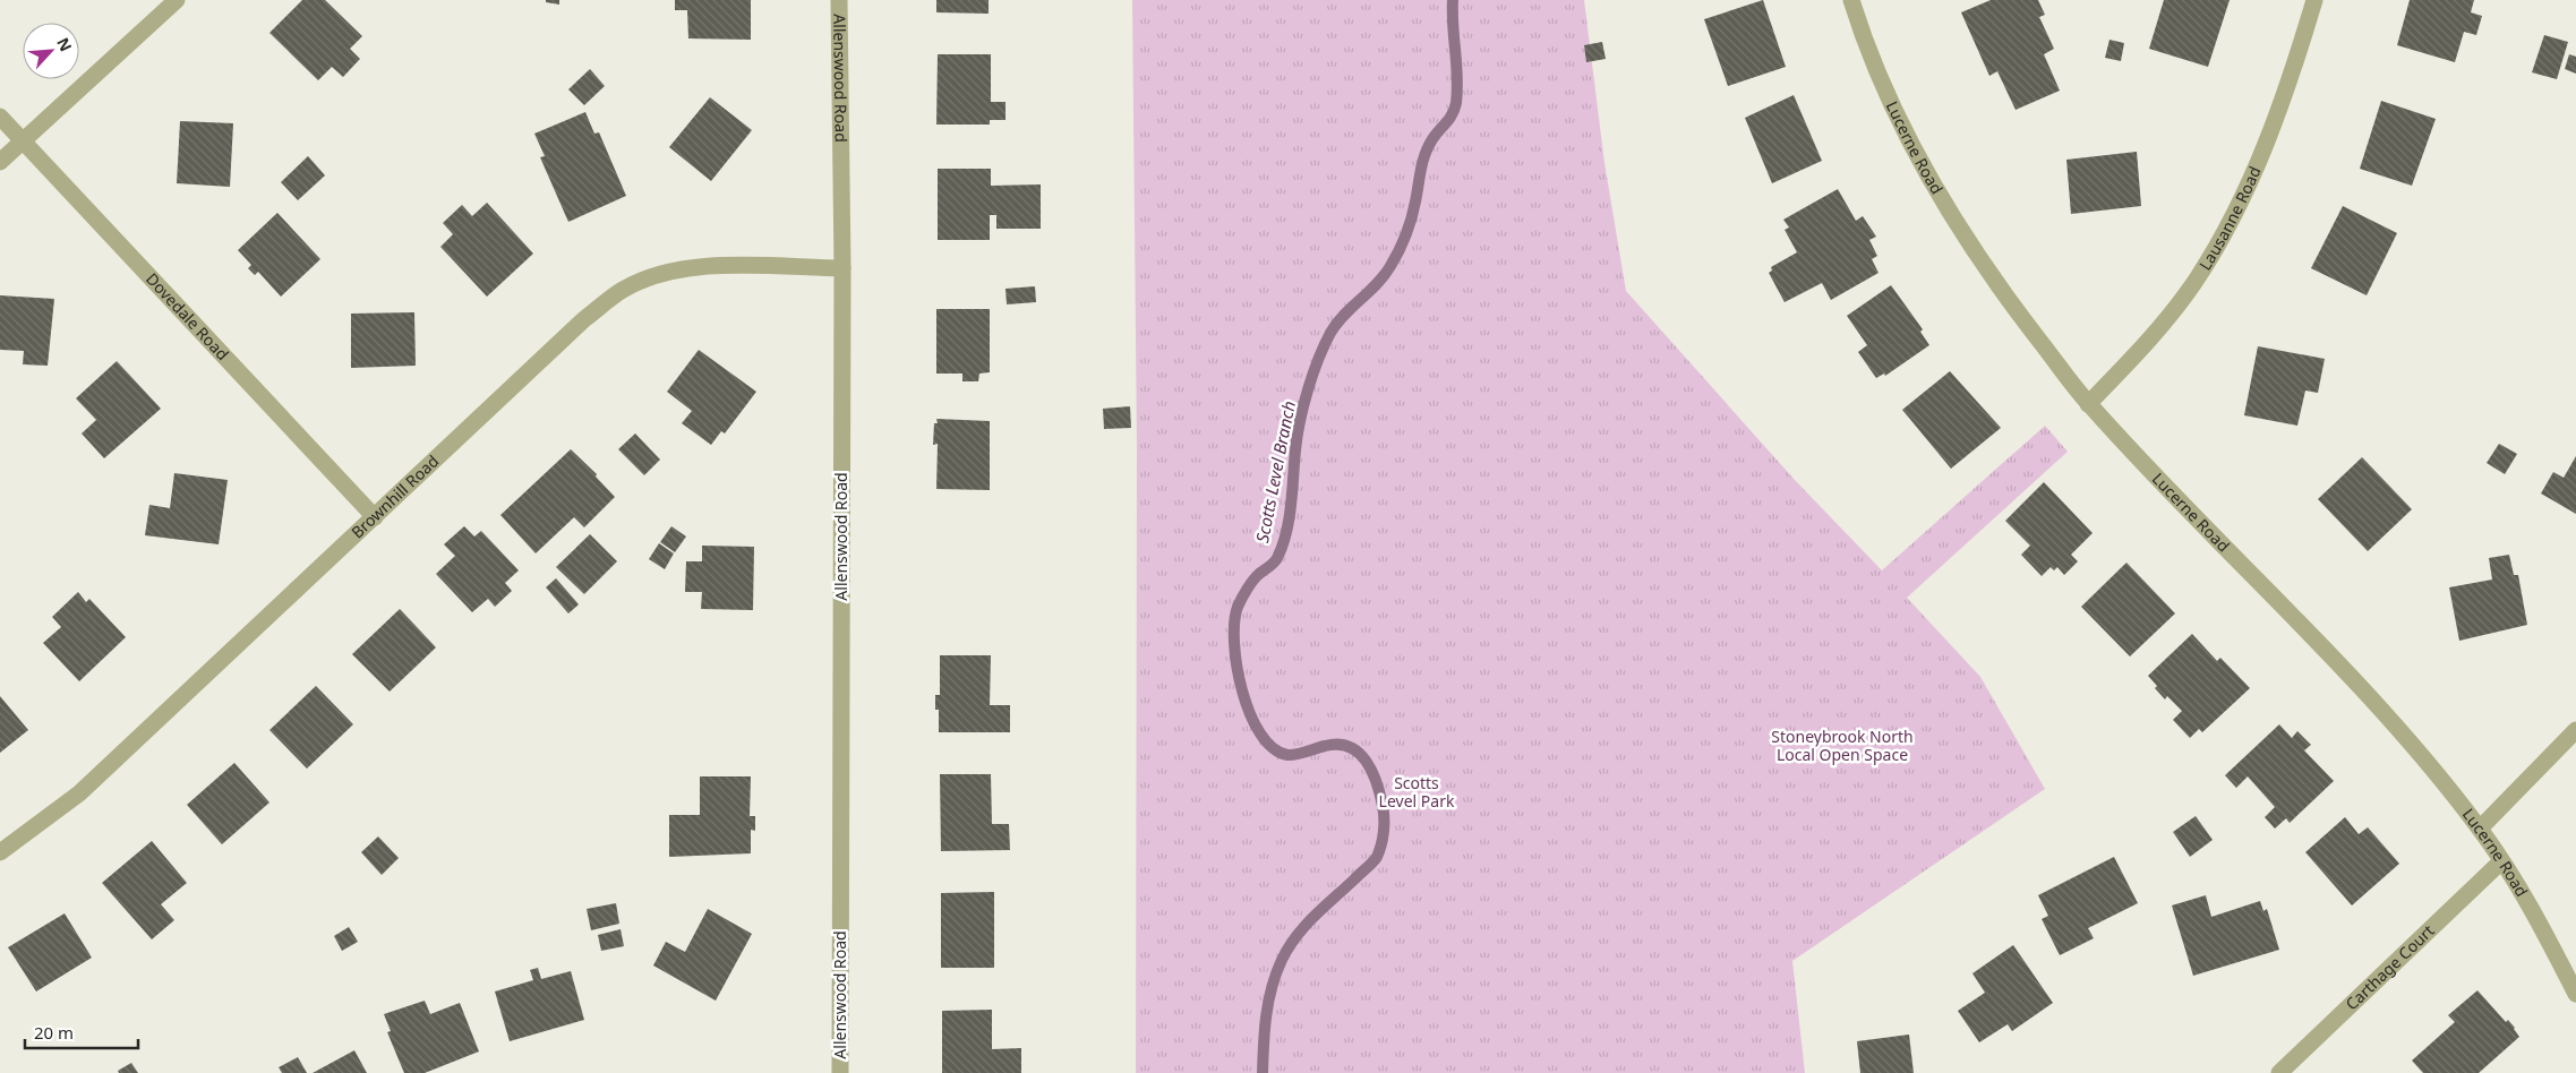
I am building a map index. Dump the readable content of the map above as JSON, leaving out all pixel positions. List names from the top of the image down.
{
  "streets": {
    "street": [
      "Allenswood Road",
      "Lucerne Road",
      "Lausanne Road",
      "Dovedale Road",
      "Brownhill Road",
      "Carthage Court"
    ]
  },
  "crossings": [
    ["Allenswood Road", "Brownhill Road"],
    ["Lucerne Road", "Lausanne Road"],
    ["Lucerne Road", "Carthage Court"],
    ["Dovedale Road", "Brownhill Road"]
  ],
  "water": ["Scotts Level Branch"],
  "parks": ["Stoneybrook North Local Open Space", "Scotts Level Park"],
  "scale_bar": "20 m",
  "north": "top right"
}
